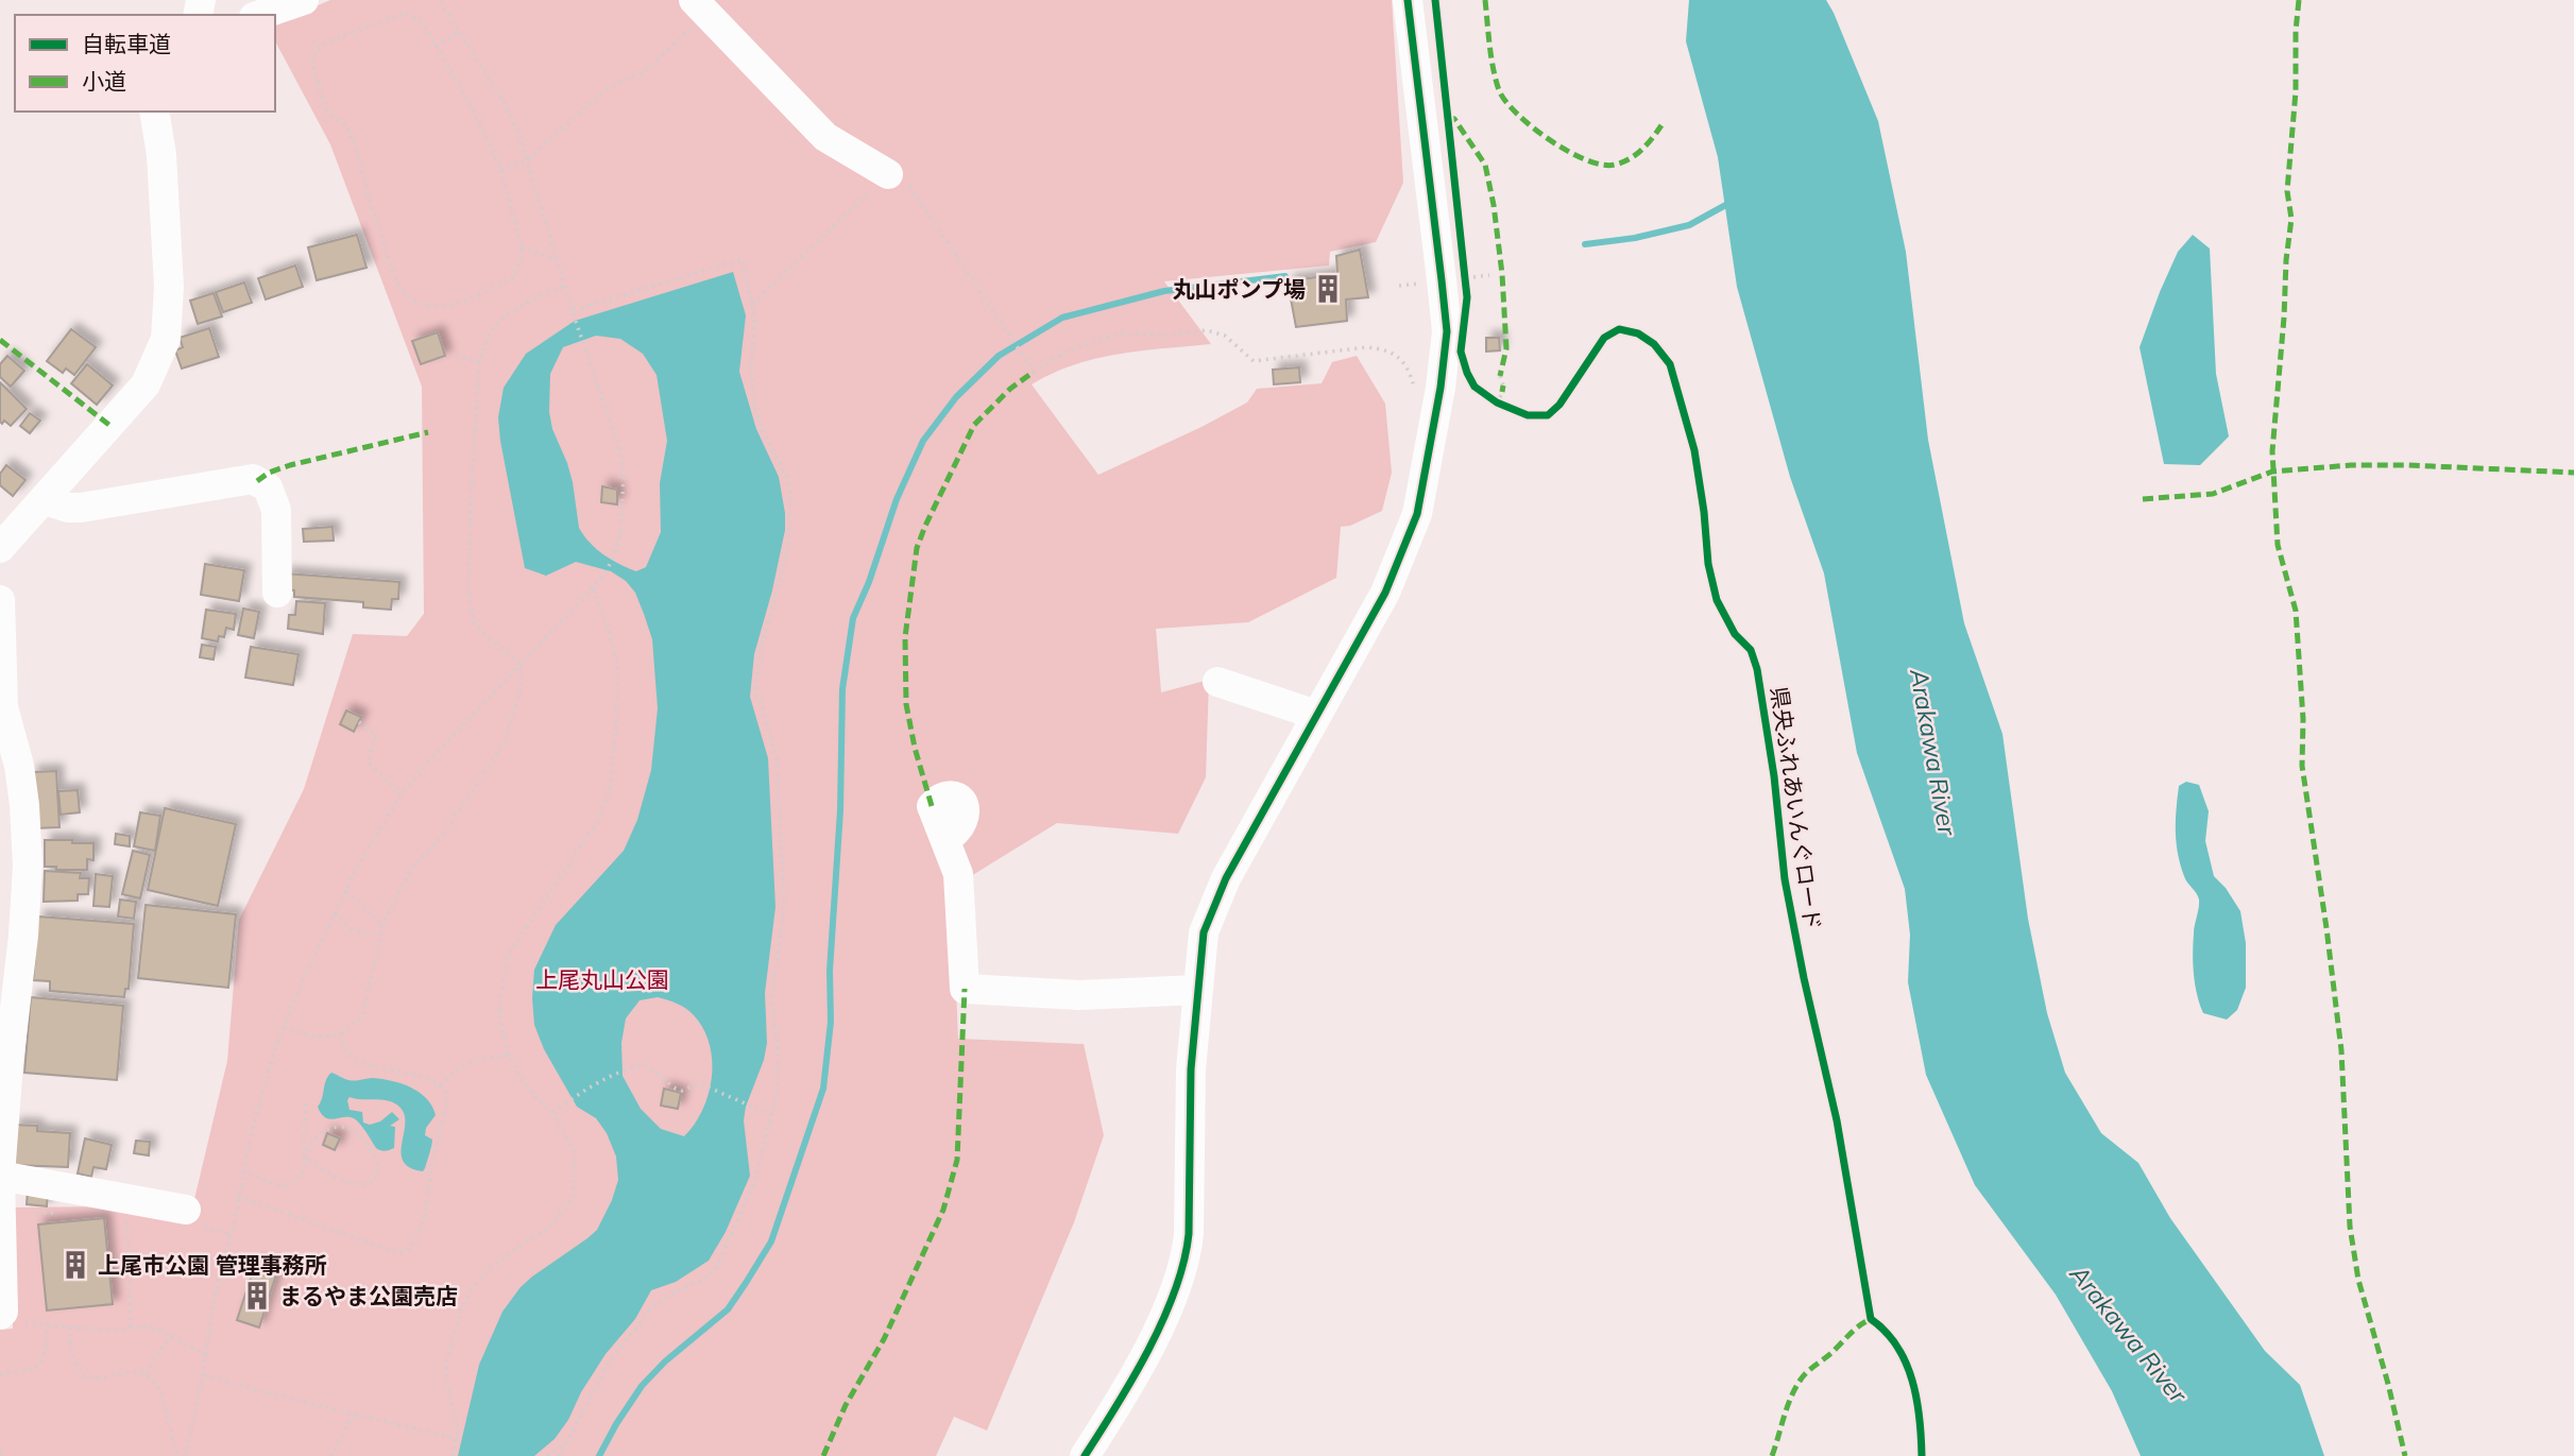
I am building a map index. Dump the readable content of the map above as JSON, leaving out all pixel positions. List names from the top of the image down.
{
  "streets": {
    "cycle path": ["県央ふれあいんぐロード"]
  },
  "water": ["Arakawa River"],
  "parks": ["上尾丸山公園"],
  "places": {
    "building": ["丸山ポンプ場", "上尾市公園 管理事務所", "まるやま公園売店"]
  },
  "legend": ["自転車道", "小道"]
}
